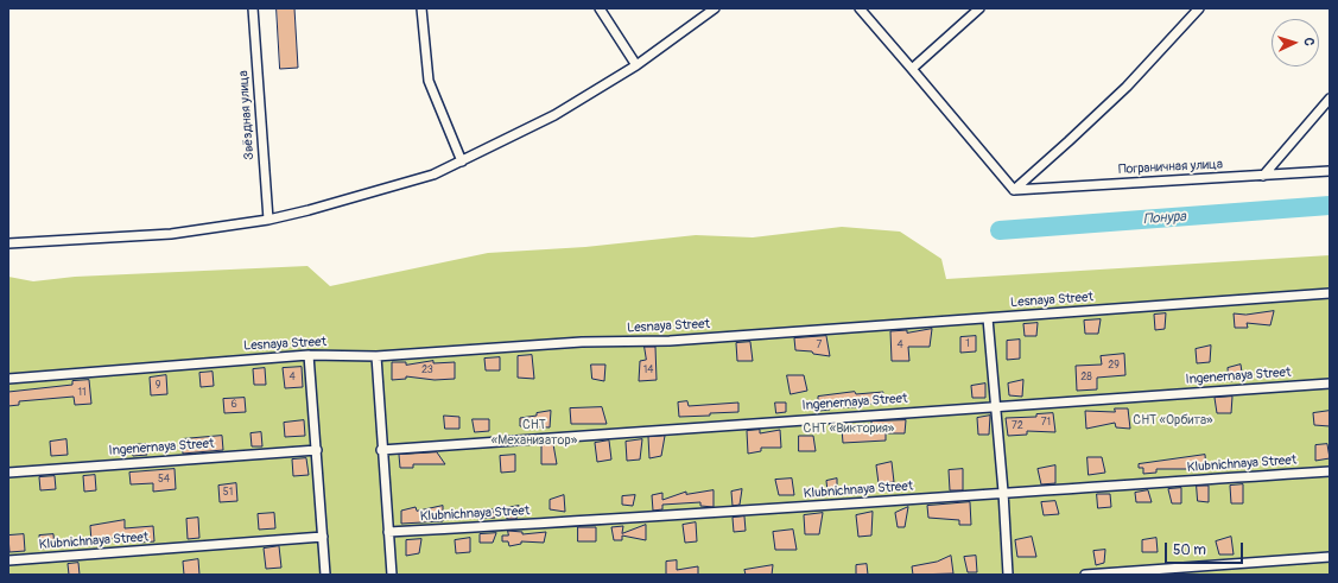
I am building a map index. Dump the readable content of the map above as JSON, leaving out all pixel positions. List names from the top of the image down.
{
  "streets": {
    "street": [
      "Звёздная улица",
      "Пограничная улица",
      "Lesnaya Street",
      "Ingenernaya Street",
      "Klubnichnaya Street"
    ]
  },
  "water": ["Понура"],
  "parks": ["СНТ «Орбита»", "СНТ «Механизатор»", "СНТ «Виктория»"],
  "house_numbers": [
    "1",
    "7",
    "4",
    "29",
    "23",
    "14",
    "4",
    "28",
    "9",
    "11",
    "6",
    "71",
    "72",
    "54",
    "51"
  ],
  "scale_bar": "50 m",
  "north": "right"
}
